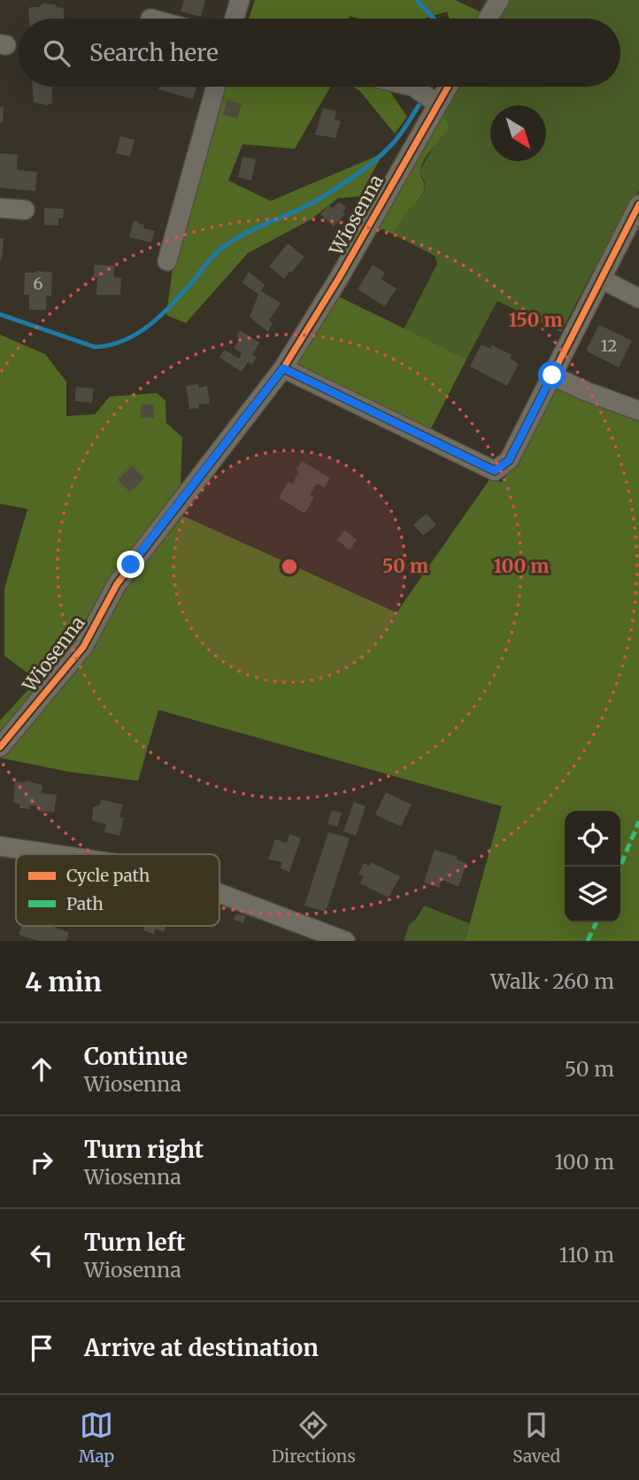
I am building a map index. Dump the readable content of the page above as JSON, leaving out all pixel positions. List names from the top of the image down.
{
  "streets": {
    "street": ["Wiosenna"]
  },
  "house_numbers": ["6", "12"],
  "legend": ["Cycle path", "Path"],
  "north": "bottom right",
  "page": {
    "search": "Search here",
    "heading": ["4 min", "Walk · 260 m"],
    "list": [
      ["Continue", "Wiosenna", "50 m"],
      ["Turn right", "Wiosenna", "100 m"],
      ["Turn left", "Wiosenna", "110 m"],
      "Arrive at destination"
    ],
    "nav": ["Map", "Directions", "Saved"]
  },
  "rings": ["150 m", "50 m", "100 m"]
}
